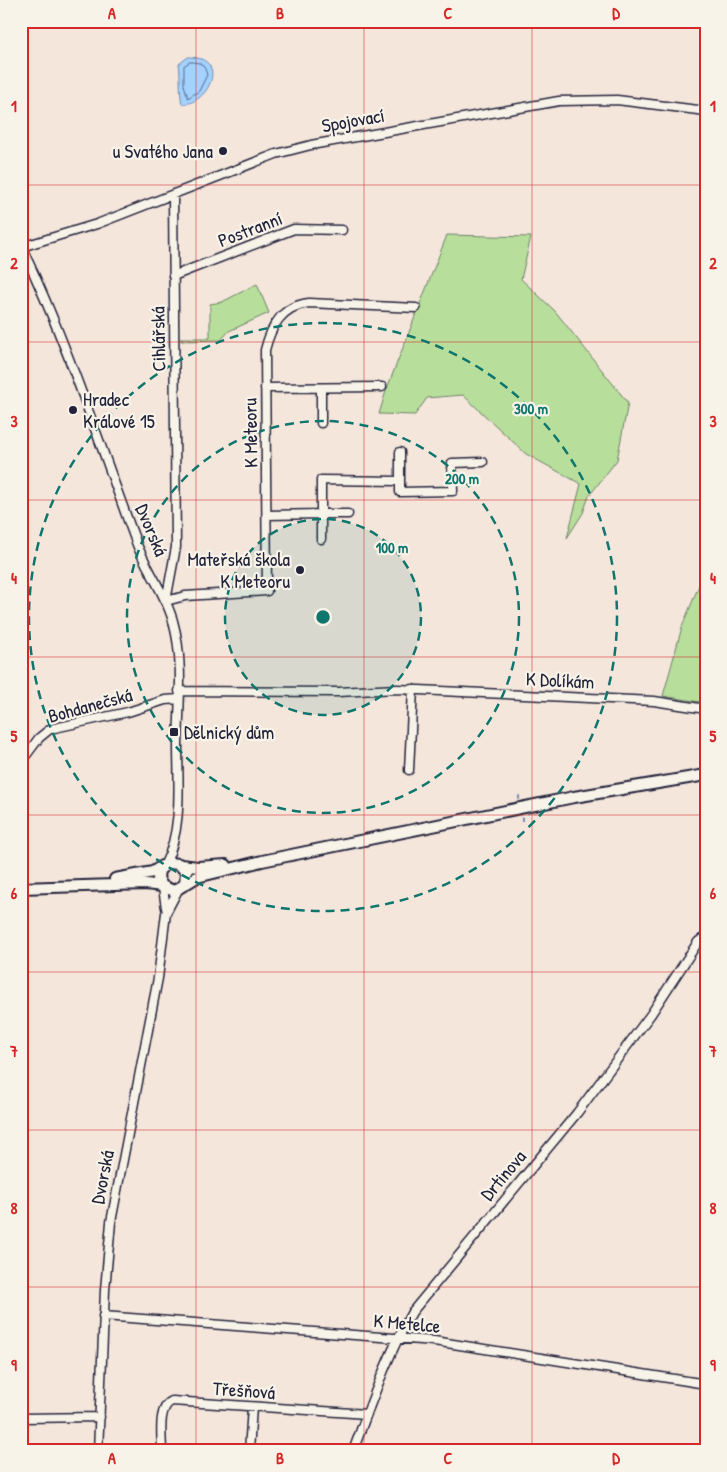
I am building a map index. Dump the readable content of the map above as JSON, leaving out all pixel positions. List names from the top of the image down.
{
  "streets": {
    "main road": ["Dvorská"],
    "street": [
      "Spojovací",
      "Postranní",
      "Cihlářská",
      "K Meteoru",
      "K Dolíkám",
      "Bohdanečská",
      "Drtinova",
      "K Metelce",
      "Třešňová"
    ]
  },
  "crossings": [
    ["Spojovací", "Cihlářská"],
    ["Spojovací", "Dvorská"],
    ["Postranní", "Cihlářská"],
    ["Cihlářská", "K Meteoru"],
    ["Cihlářská", "Dvorská"],
    ["K Meteoru", "Dvorská"],
    ["Dvorská", "K Dolíkám"],
    ["Dvorská", "Bohdanečská"],
    ["Dvorská", "K Metelce"],
    ["K Dolíkám", "Bohdanečská"],
    ["Drtinova", "K Metelce"],
    ["Drtinova", "Třešňová"]
  ],
  "places": {
    "other": ["u Svatého Jana", "Hradec Králové 15", "Mateřská škola K Meteoru"],
    "transit": ["Dělnický dům"]
  },
  "grid": {
    "columns": [
      "A",
      "B",
      "C",
      "D"
    ],
    "rows": [
      "1",
      "2",
      "3",
      "4",
      "5",
      "6",
      "7",
      "8",
      "9"
    ]
  },
  "rings": ["300 m", "200 m", "100 m"]
}
